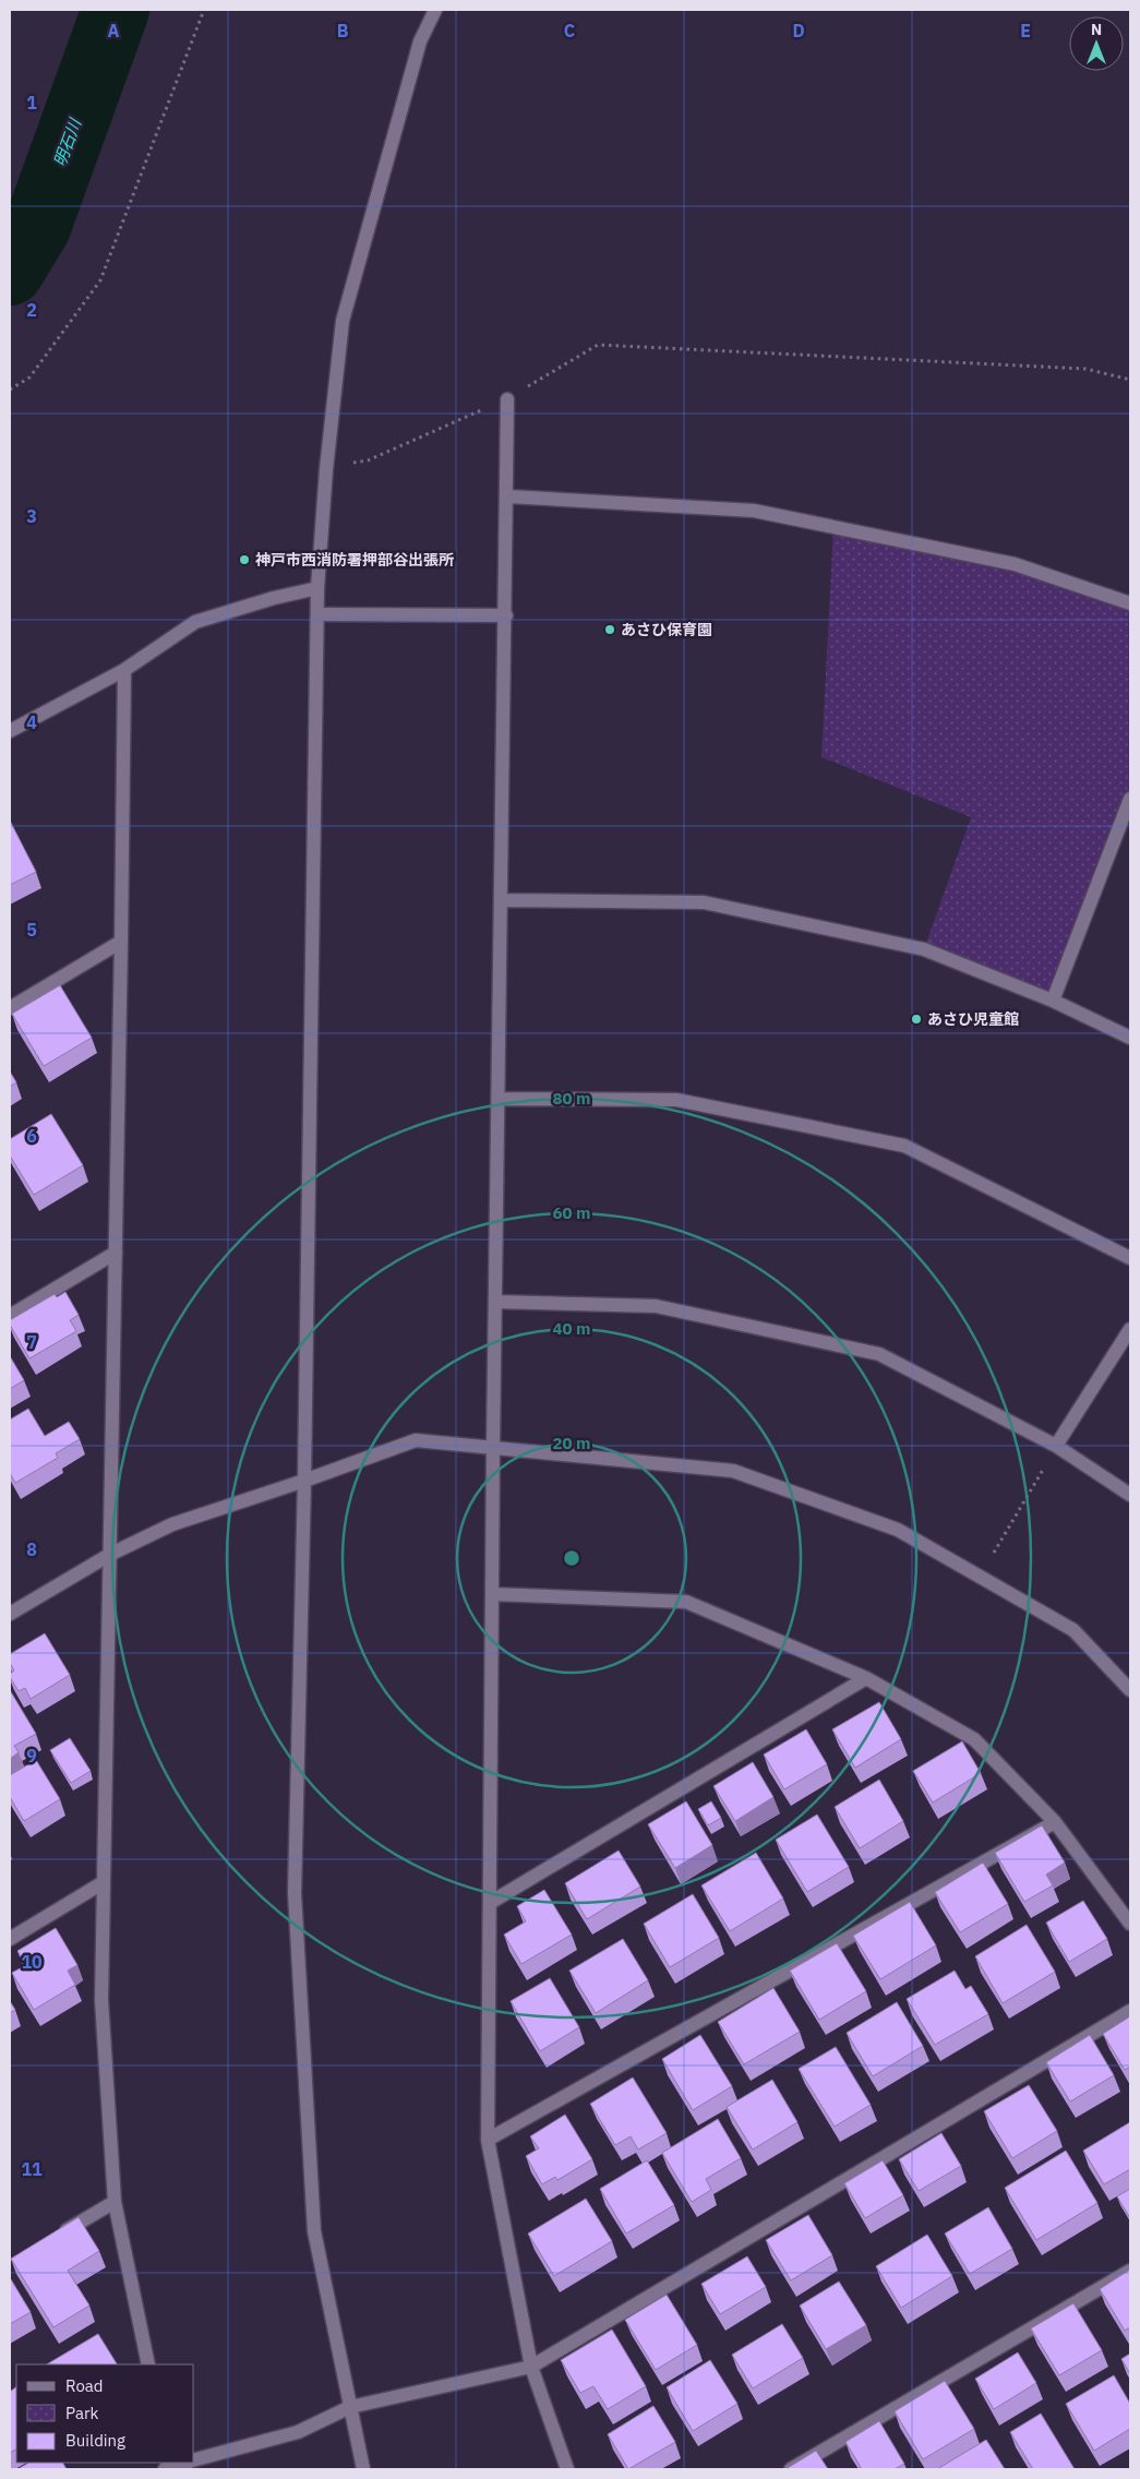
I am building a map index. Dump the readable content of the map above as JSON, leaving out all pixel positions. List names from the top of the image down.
{
  "water": ["明石川"],
  "places": ["神戸市西消防署押部谷出張所", "あさひ保育園", "あさひ児童館"],
  "legend": ["Road", "Park", "Building"],
  "north": "top",
  "grid": {
    "columns": [
      "A",
      "B",
      "C",
      "D",
      "E"
    ],
    "rows": [
      "1",
      "2",
      "3",
      "4",
      "5",
      "6",
      "7",
      "8",
      "9",
      "10",
      "11"
    ]
  },
  "rings": [
    "80 m",
    "60 m",
    "40 m",
    "20 m"
  ]
}
